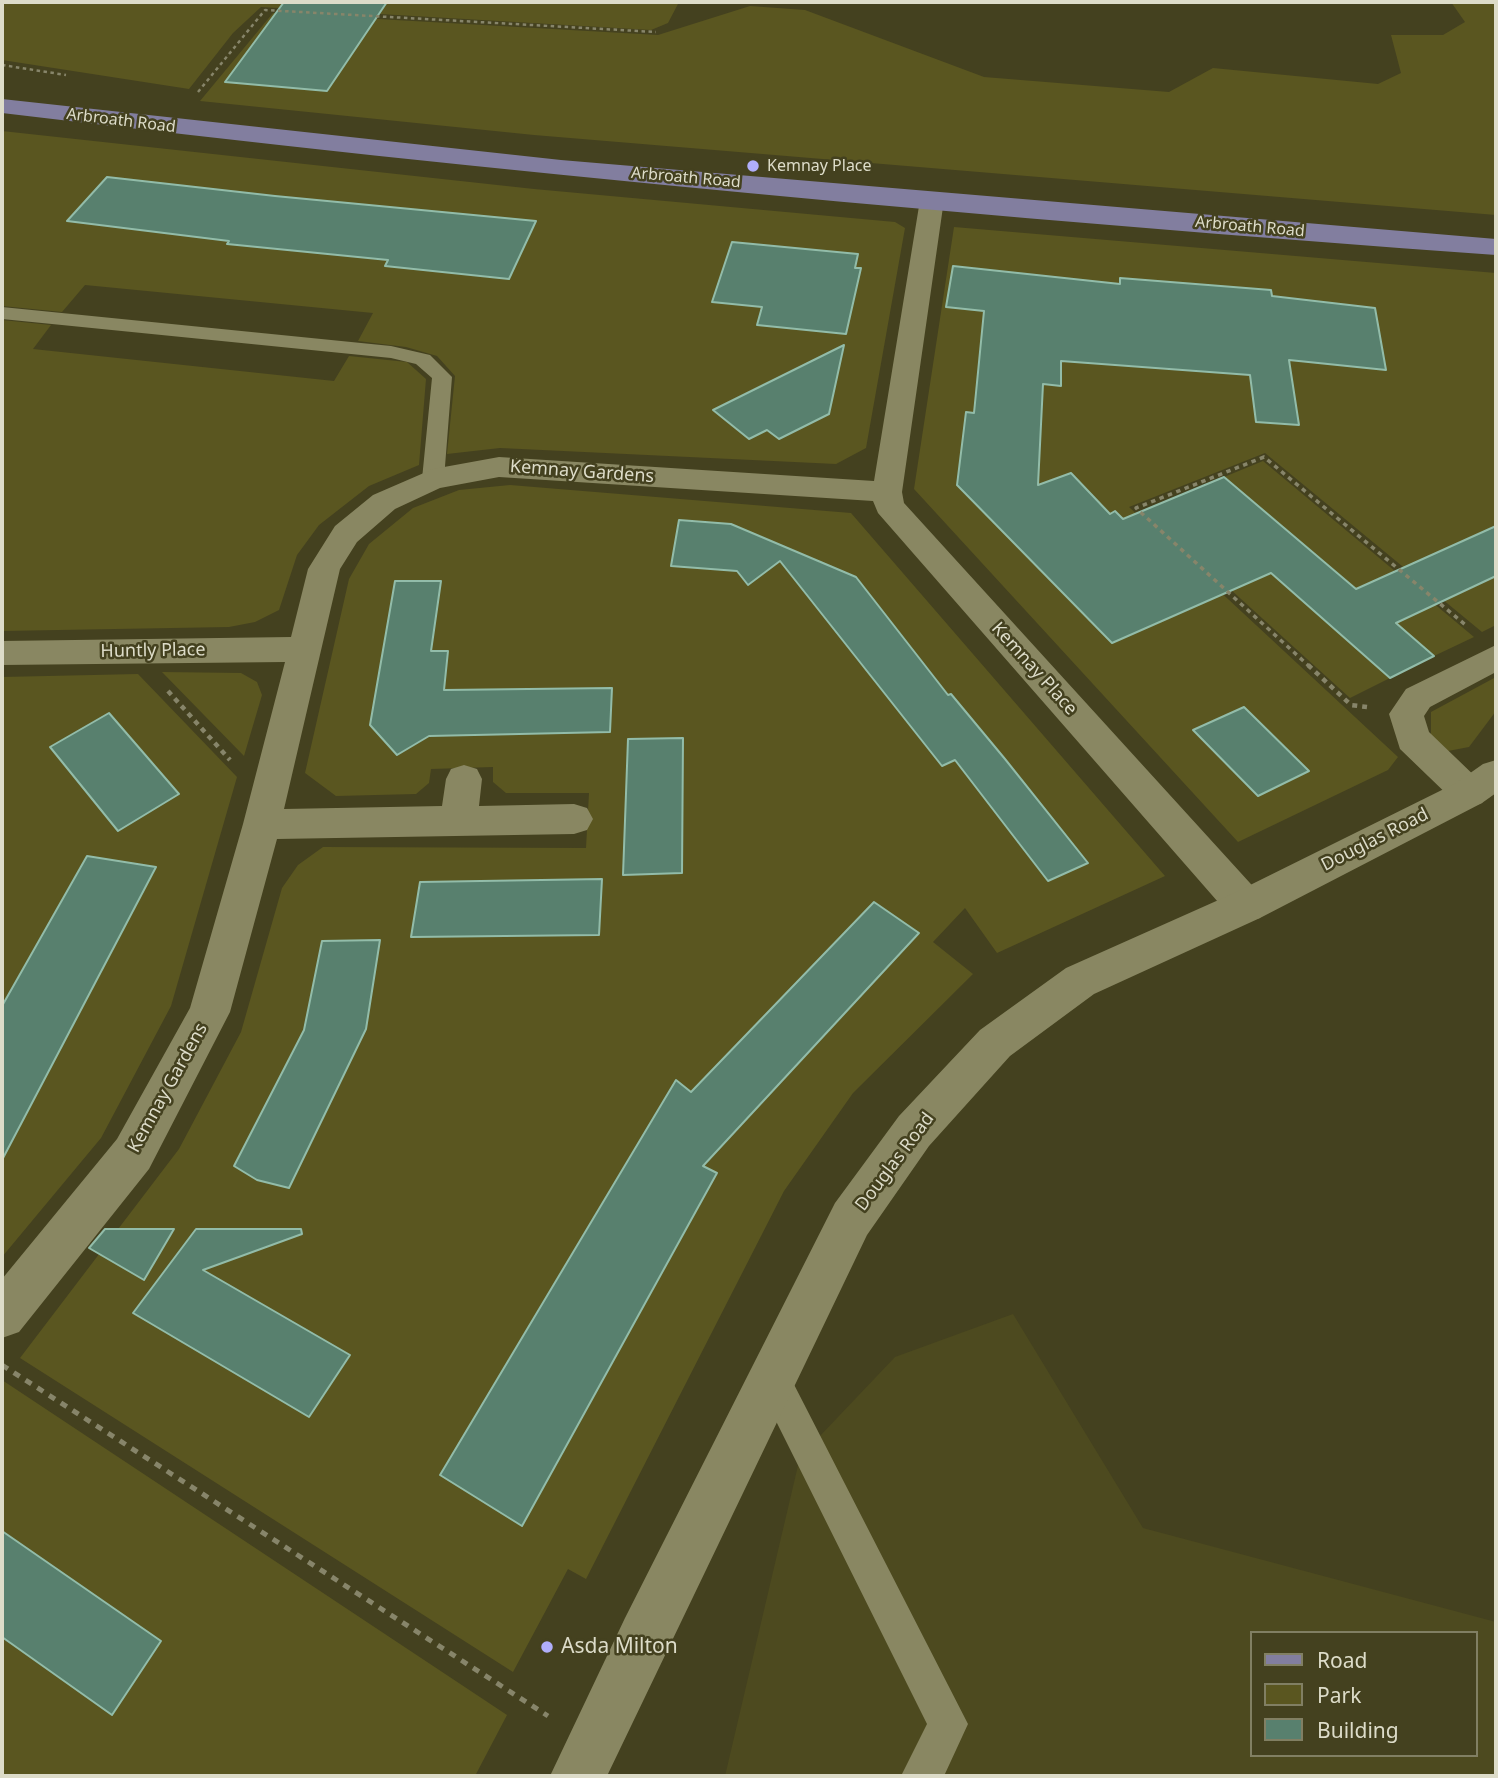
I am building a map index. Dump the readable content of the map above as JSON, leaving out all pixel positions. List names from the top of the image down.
{
  "streets": {
    "main road": ["Arbroath Road"],
    "street": [
      "Kemnay Gardens",
      "Huntly Place",
      "Kemnay Place",
      "Douglas Road"
    ]
  },
  "crossings": [
    ["Kemnay Gardens", "Huntly Place"],
    ["Kemnay Gardens", "Kemnay Place"],
    ["Kemnay Place", "Douglas Road"]
  ],
  "places": ["Kemnay Place", "Asda Milton"],
  "legend": ["Road", "Park", "Building"]
}
